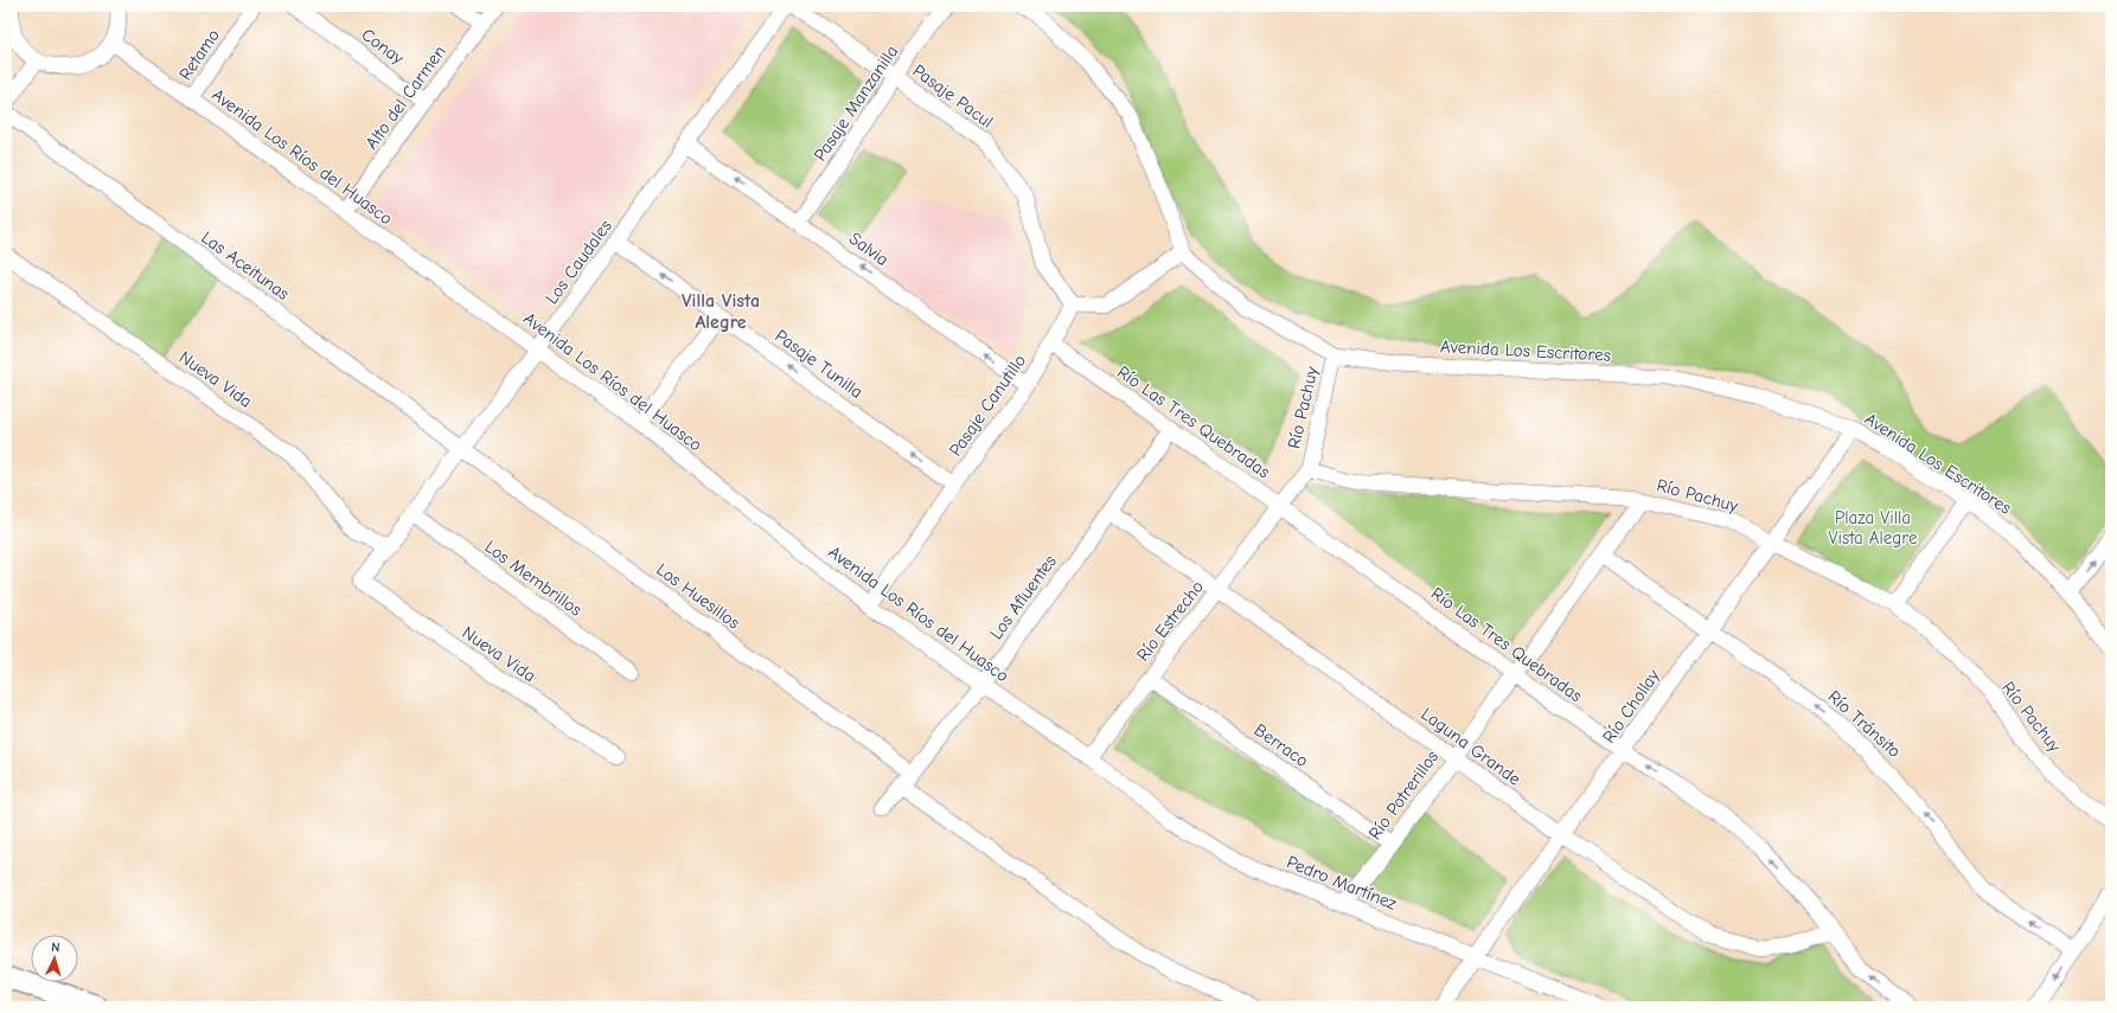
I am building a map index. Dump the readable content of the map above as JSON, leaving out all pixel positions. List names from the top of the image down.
{
  "streets": {
    "street": [
      "Conay",
      "Retamo",
      "Pasaje Pacul",
      "Alto del Carmen",
      "Pasaje Manzanilla",
      "Avenida Los Ríos del Huasco",
      "Salvia",
      "Los Caudales",
      "Las Aceitunas",
      "Avenida Los Escritores",
      "Pasaje Tunilla",
      "Nueva Vida",
      "Pasaje Canutillo",
      "Río Pachuy",
      "Río Las Tres Quebradas",
      "Los Membrillos",
      "Los Huesillos",
      "Los Afluentes",
      "Río Estrecho",
      "Río Chollay",
      "Río Tránsito",
      "Berraco",
      "Laguna Grande",
      "Río Potrerillos",
      "Pedro Martínez"
    ]
  },
  "crossings": [
    ["Conay", "Alto del Carmen"],
    ["Retamo", "Avenida Los Ríos del Huasco"],
    ["Pasaje Pacul", "Pasaje Manzanilla"],
    ["Pasaje Pacul", "Pasaje Canutillo"],
    ["Alto del Carmen", "Avenida Los Ríos del Huasco"],
    ["Pasaje Manzanilla", "Salvia"],
    ["Avenida Los Ríos del Huasco", "Los Caudales"],
    ["Avenida Los Ríos del Huasco", "Pasaje Canutillo"],
    ["Avenida Los Ríos del Huasco", "Los Afluentes"],
    ["Avenida Los Ríos del Huasco", "Río Estrecho"],
    ["Avenida Los Ríos del Huasco", "Pedro Martínez"],
    ["Salvia", "Los Caudales"],
    ["Salvia", "Pasaje Canutillo"],
    ["Los Caudales", "Las Aceitunas"],
    ["Los Caudales", "Pasaje Tunilla"],
    ["Los Caudales", "Nueva Vida"],
    ["Los Caudales", "Los Membrillos"],
    ["Los Caudales", "Los Huesillos"],
    ["Las Aceitunas", "Los Huesillos"],
    ["Avenida Los Escritores", "Río Pachuy"],
    ["Avenida Los Escritores", "Río Chollay"],
    ["Pasaje Tunilla", "Pasaje Canutillo"],
    ["Pasaje Canutillo", "Río Las Tres Quebradas"],
    ["Río Pachuy", "Río Las Tres Quebradas"],
    ["Río Pachuy", "Río Estrecho"],
    ["Río Pachuy", "Río Chollay"],
    ["Río Pachuy", "Río Potrerillos"],
    ["Río Las Tres Quebradas", "Los Afluentes"],
    ["Río Las Tres Quebradas", "Río Estrecho"],
    ["Río Las Tres Quebradas", "Río Chollay"],
    ["Río Las Tres Quebradas", "Laguna Grande"],
    ["Río Las Tres Quebradas", "Río Potrerillos"],
    ["Los Huesillos", "Los Afluentes"],
    ["Los Afluentes", "Laguna Grande"],
    ["Río Estrecho", "Berraco"],
    ["Río Estrecho", "Laguna Grande"],
    ["Río Estrecho", "Pedro Martínez"],
    ["Río Chollay", "Río Tránsito"],
    ["Río Chollay", "Laguna Grande"],
    ["Río Chollay", "Pedro Martínez"],
    ["Río Tránsito", "Río Potrerillos"],
    ["Berraco", "Río Potrerillos"],
    ["Laguna Grande", "Río Potrerillos"],
    ["Río Potrerillos", "Pedro Martínez"]
  ],
  "one_way": [
    "Salvia",
    "Pasaje Tunilla",
    "Río Las Tres Quebradas",
    "Río Tránsito"
  ],
  "districts": ["Villa Vista Alegre"],
  "parks": ["Plaza Villa Vista Alegre"],
  "north": "top"
}
